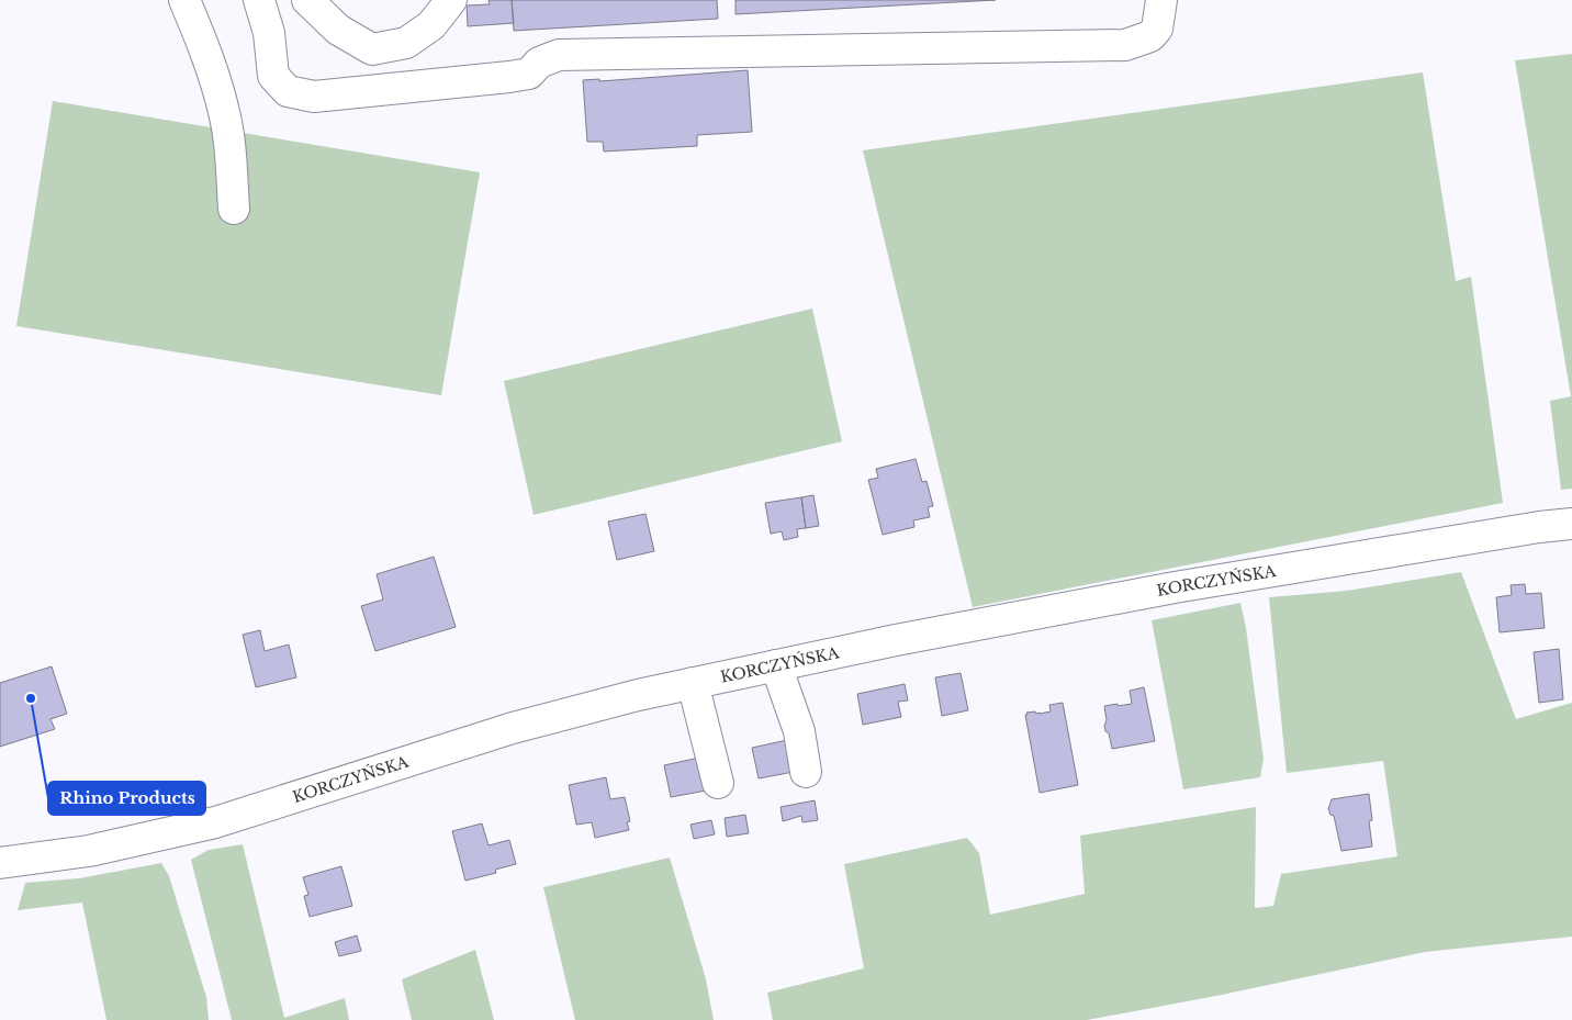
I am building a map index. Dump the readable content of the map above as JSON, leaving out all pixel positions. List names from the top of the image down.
{
  "streets": {
    "main road": ["KORCZYŃSKA"]
  },
  "places": ["Rhino Products"]
}
